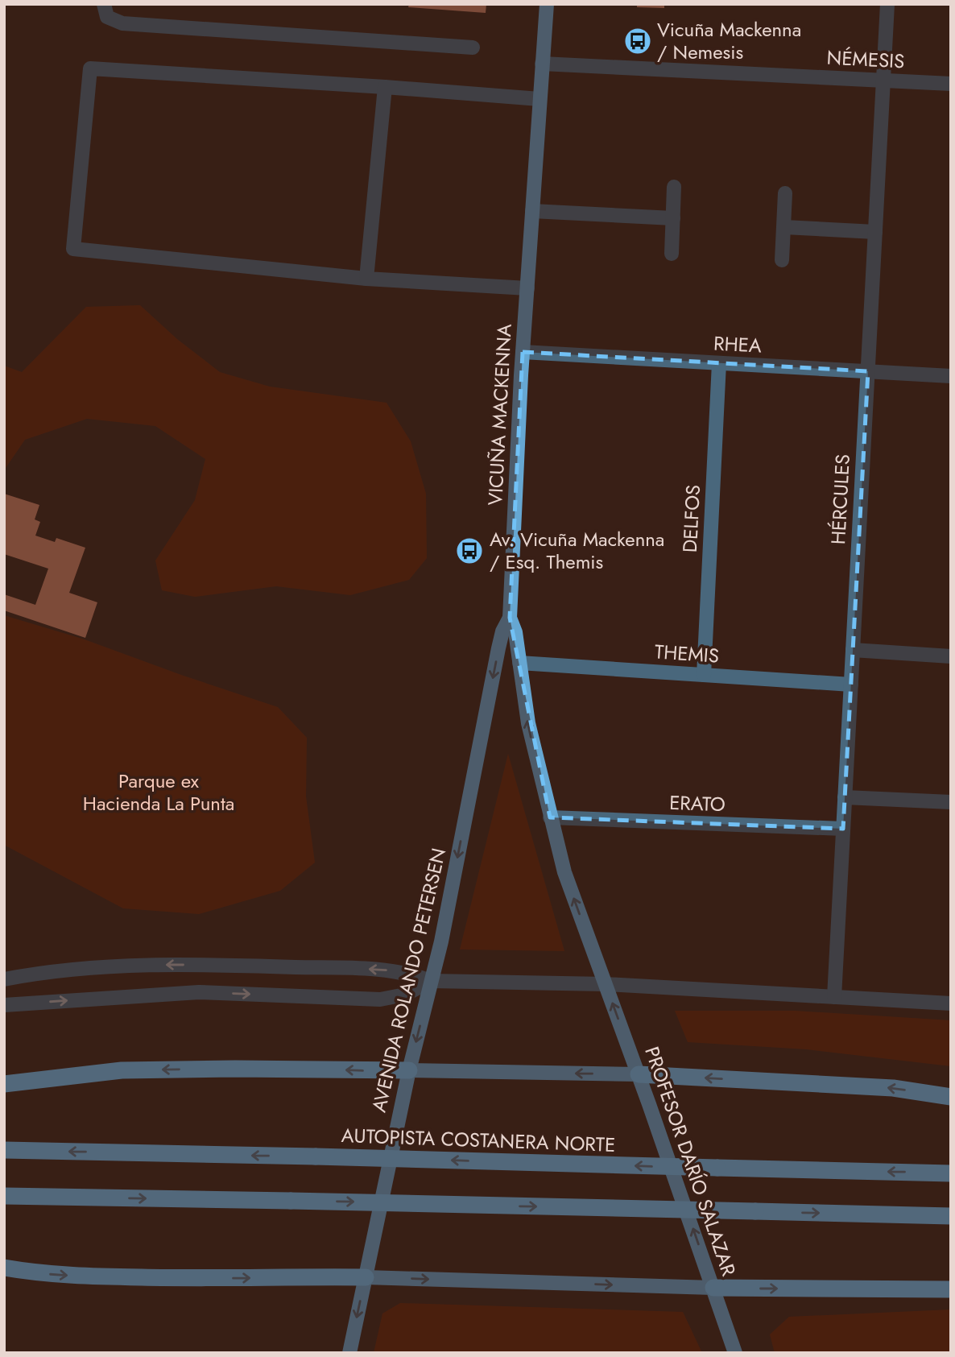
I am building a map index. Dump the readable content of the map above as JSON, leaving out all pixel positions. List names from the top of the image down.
{
  "streets": {
    "highway": ["AUTOPISTA COSTANERA NORTE"],
    "main road": ["VICUÑA MACKENNA", "AVENIDA ROLANDO PETERSEN", "PROFESOR DARÍO SALAZAR"],
    "street": [
      "NÉMESIS",
      "RHEA",
      "HÉRCULES",
      "DELFOS",
      "THEMIS",
      "ERATO"
    ]
  },
  "crossings": [
    ["NÉMESIS", "VICUÑA MACKENNA"],
    ["NÉMESIS", "HÉRCULES"],
    ["RHEA", "VICUÑA MACKENNA"],
    ["RHEA", "HÉRCULES"],
    ["RHEA", "DELFOS"],
    ["VICUÑA MACKENNA", "THEMIS"],
    ["VICUÑA MACKENNA", "ERATO"],
    ["VICUÑA MACKENNA", "AVENIDA ROLANDO PETERSEN"],
    ["VICUÑA MACKENNA", "PROFESOR DARÍO SALAZAR"],
    ["HÉRCULES", "THEMIS"],
    ["HÉRCULES", "ERATO"],
    ["DELFOS", "THEMIS"]
  ],
  "one_way": ["AVENIDA ROLANDO PETERSEN", "PROFESOR DARÍO SALAZAR"],
  "parks": ["Parque ex Hacienda La Punta"],
  "places": {
    "bus stop": ["Vicuña Mackenna / Nemesis", "Av. Vicuña Mackenna / Esq. Themis"]
  }
}
